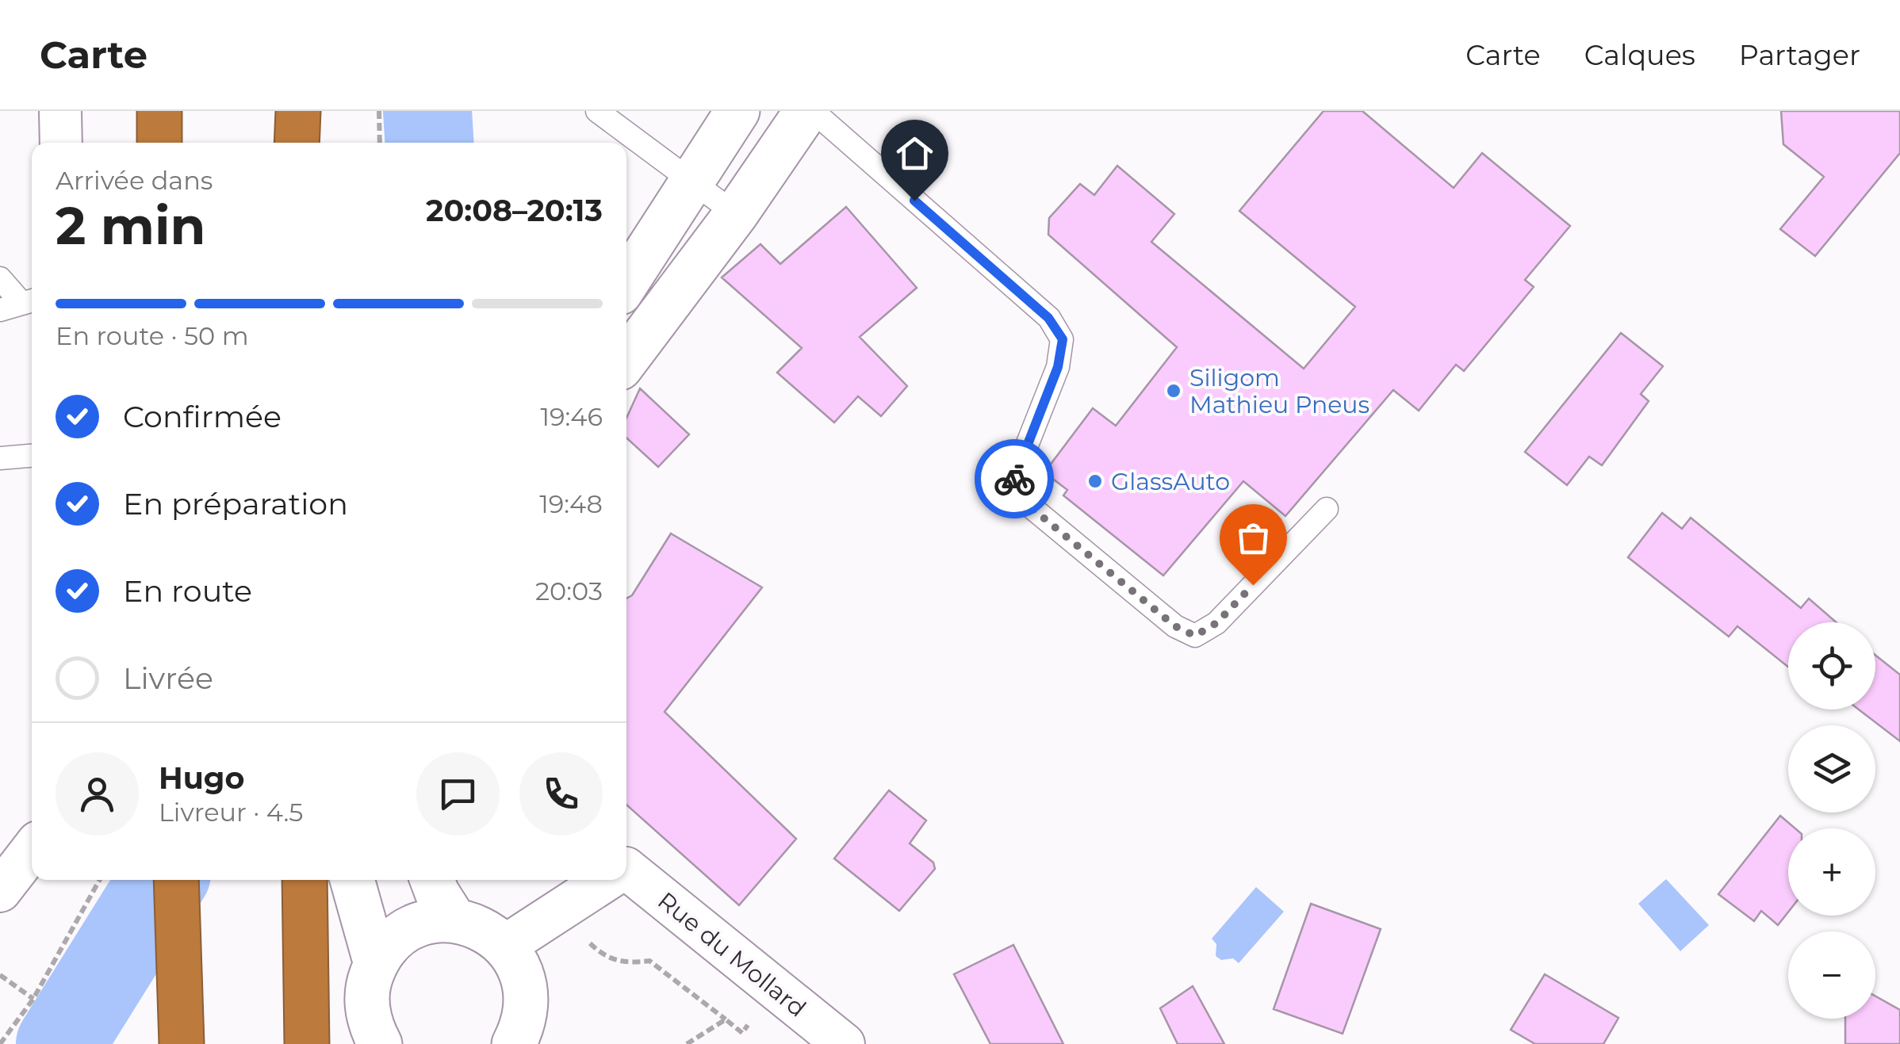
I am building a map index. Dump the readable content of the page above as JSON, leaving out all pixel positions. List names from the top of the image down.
{
  "streets": {
    "street": ["Rue du Mollard"]
  },
  "places": ["Siligom Mathieu Pneus", "GlassAuto"],
  "page": {
    "header": "Carte",
    "nav": ["Carte", "Calques", "Partager"],
    "heading": ["2 min", "Arrivée dans", "20:08–20:13"],
    "panel": ["Hugo", "Livreur · 4.5"],
    "bar": "En route · 50 m",
    "list": [
      ["Confirmée", "19:46"],
      ["En préparation", "19:48"],
      ["En route", "20:03"],
      "Livrée"
    ],
    "map_buttons": ["+", "−"]
  }
}
